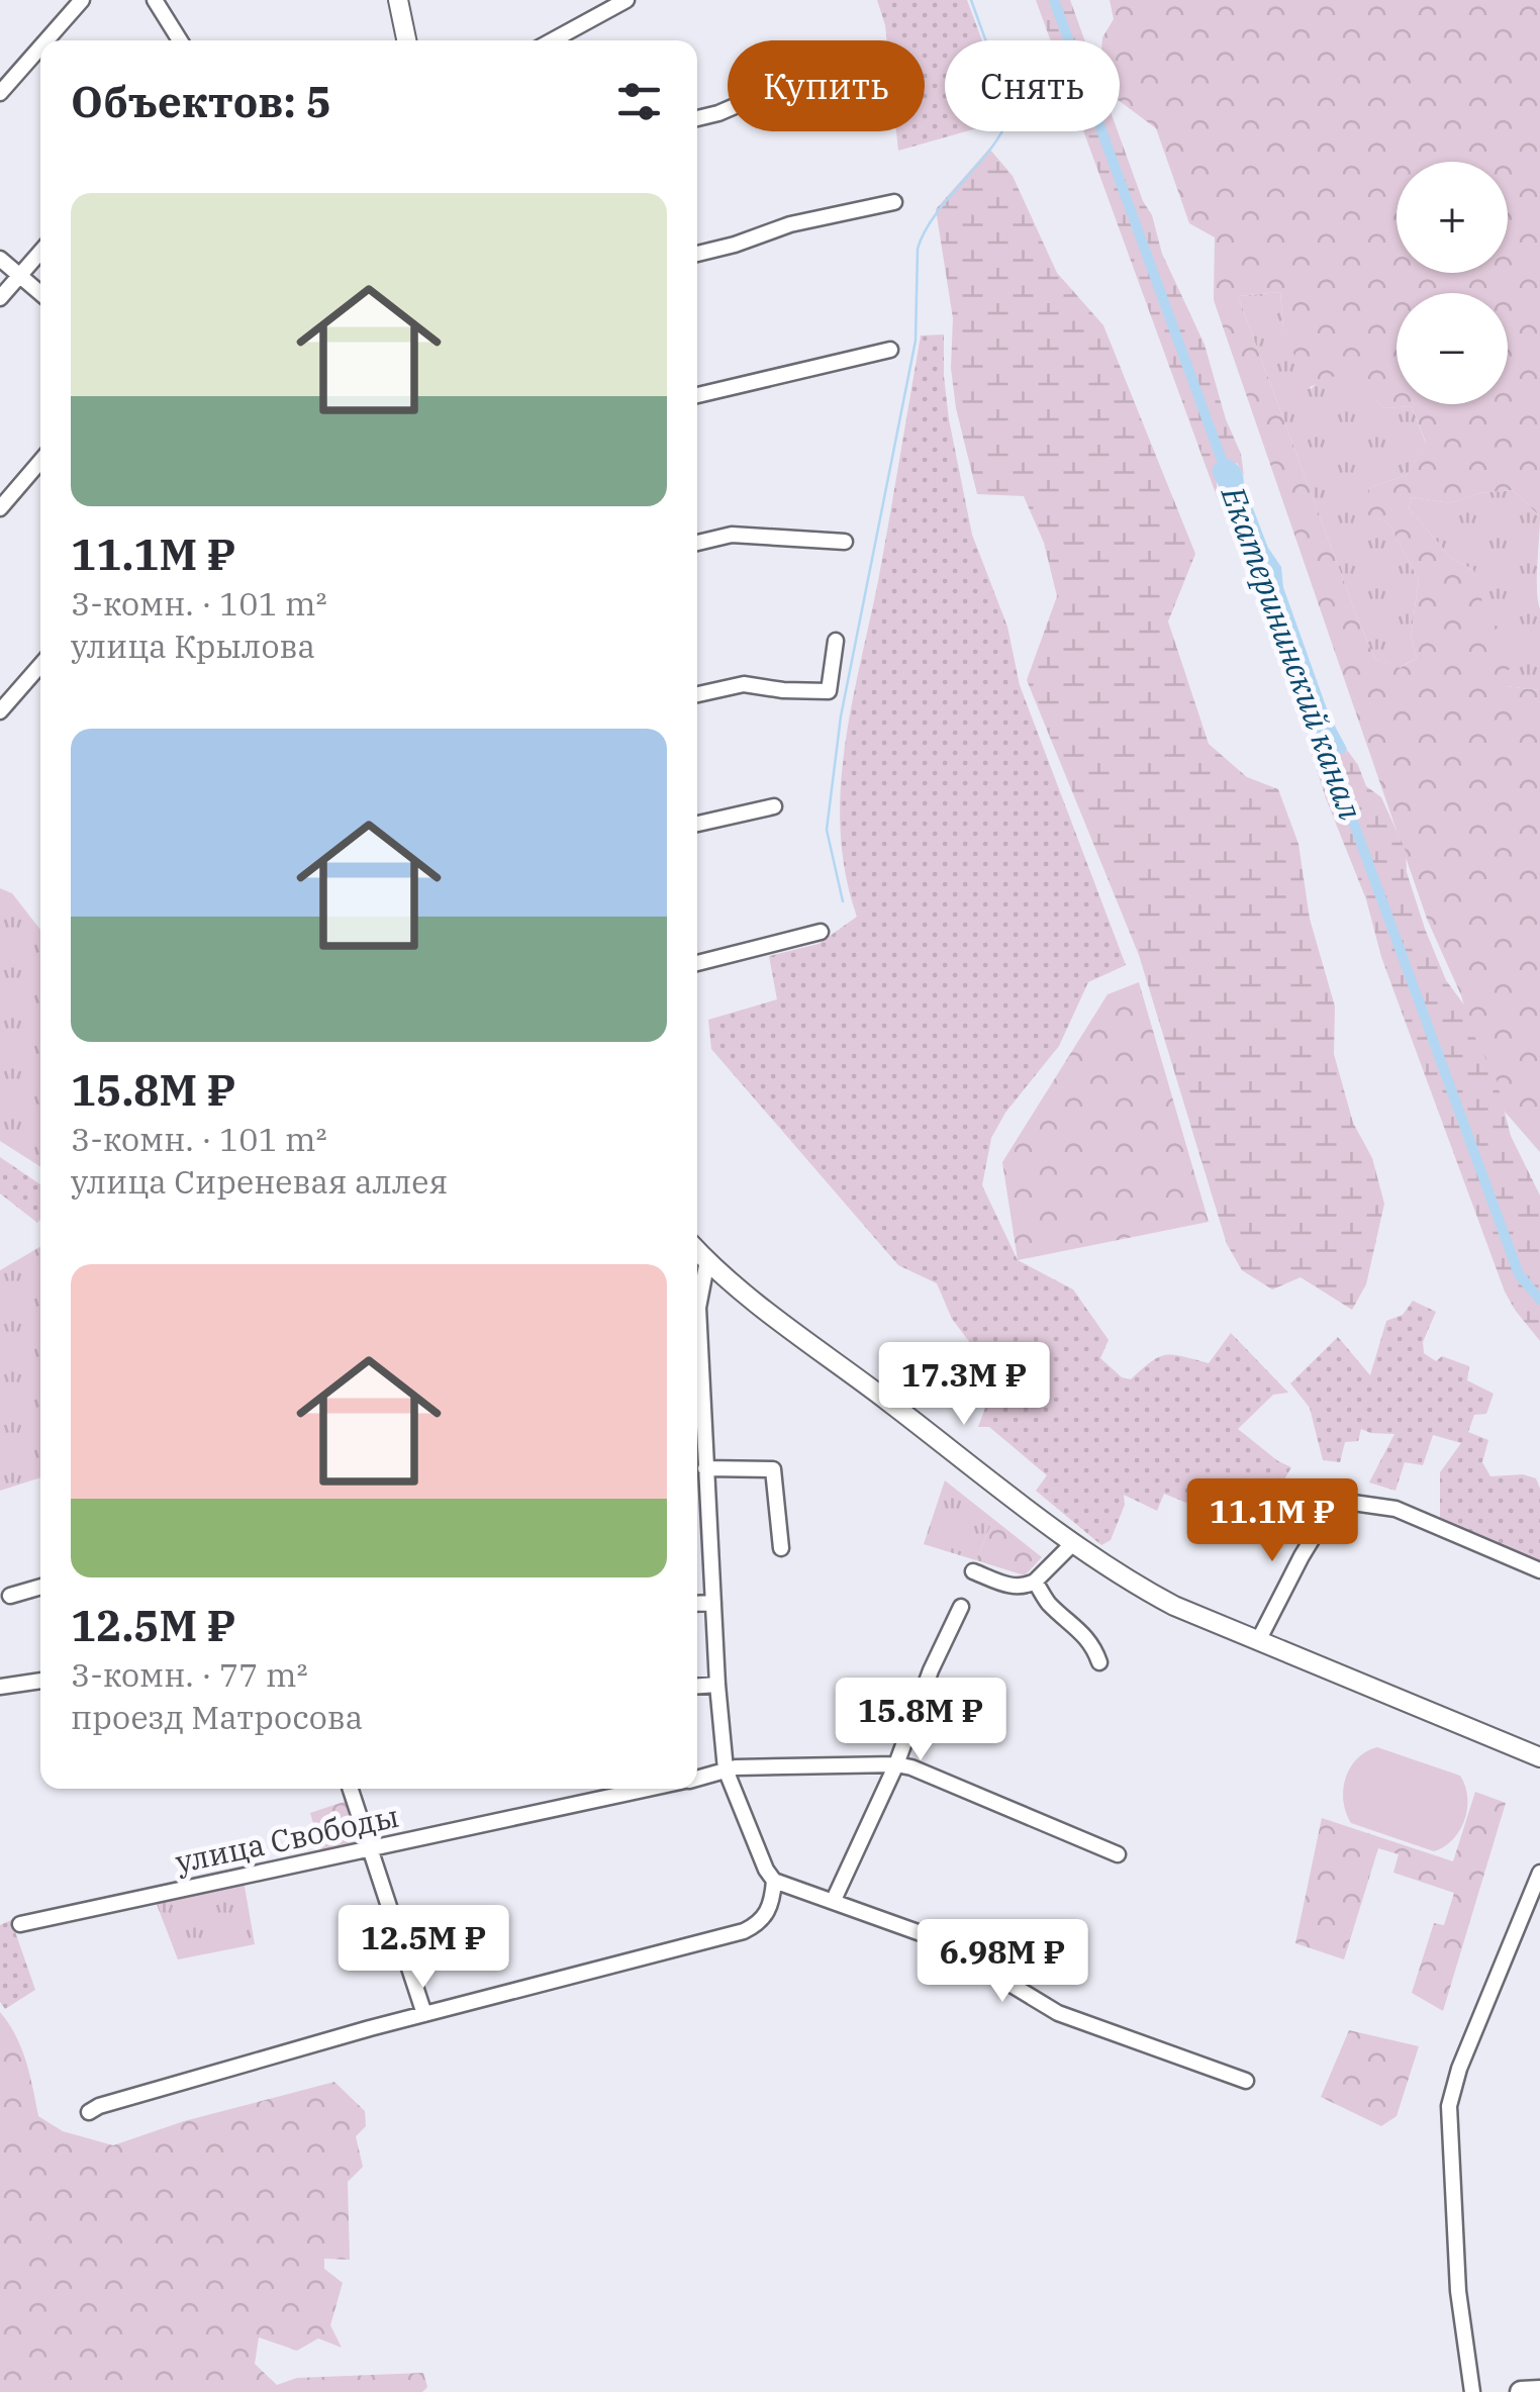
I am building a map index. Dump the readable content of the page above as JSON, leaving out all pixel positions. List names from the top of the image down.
{
  "streets": {
    "street": ["улица Свободы"]
  },
  "water": ["Екатерининский канал"],
  "page": {
    "chip": ["Купить", "Снять"],
    "heading": "Объектов: 5",
    "map_buttons": ["+", "−"],
    "list": [
      {
        "name": "11.1M ₽",
        "note": "3-комн. · 101 m² · улица Крылова"
      },
      {
        "name": "15.8M ₽",
        "note": "3-комн. · 101 m² · улица Сиреневая аллея"
      },
      {
        "name": "12.5M ₽",
        "note": "3-комн. · 77 m² · проезд Матросова"
      }
    ],
    "price": [
      "17.3M ₽",
      "11.1M ₽",
      "15.8M ₽",
      "12.5M ₽",
      "6.98M ₽"
    ]
  }
}
